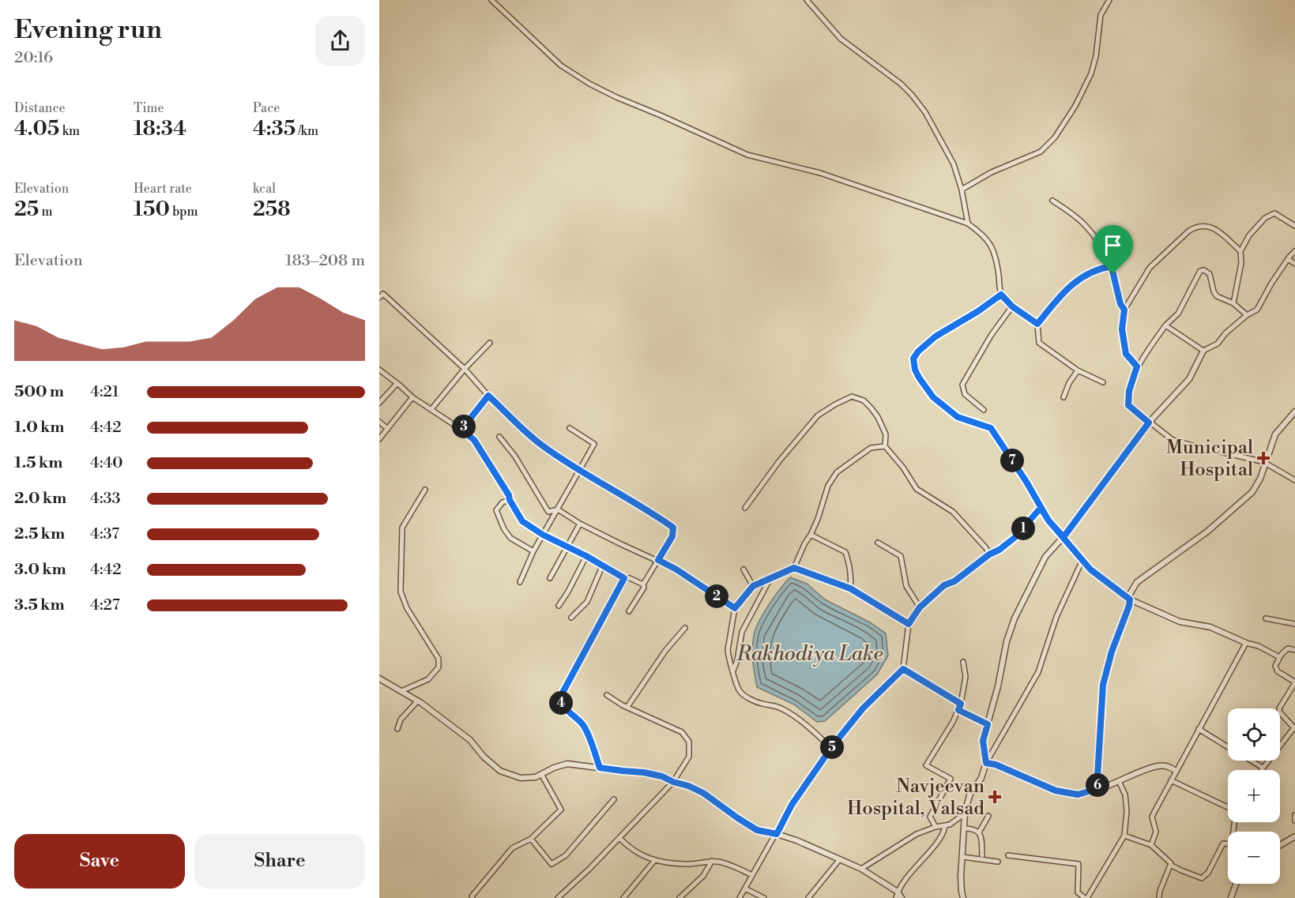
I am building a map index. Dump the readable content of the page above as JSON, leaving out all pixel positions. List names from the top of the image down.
{
  "water": ["Rakhodiya Lake"],
  "places": {
    "health": ["Municipal Hospital", "Navjeevan Hospital, Valsad"]
  },
  "page": {
    "heading": ["Evening run", "20:16"],
    "stats": [
      ["Distance", "4.05 km"],
      ["Time", "18:34"],
      ["Pace", "4:35 /km"],
      ["Elevation", "25 m"],
      ["Heart rate", "150 bpm"],
      ["kcal", "258"]
    ],
    "chart": ["Elevation", "183–208 m"],
    "list": [
      {
        "name": "500 m",
        "note": "4:21"
      },
      {
        "name": "1.0 km",
        "note": "4:42"
      },
      {
        "name": "1.5 km",
        "note": "4:40"
      },
      {
        "name": "2.0 km",
        "note": "4:33"
      },
      {
        "name": "2.5 km",
        "note": "4:37"
      },
      {
        "name": "3.0 km",
        "note": "4:42"
      },
      {
        "name": "3.5 km",
        "note": "4:27"
      }
    ],
    "pins": [
      "3",
      "7",
      "1",
      "2",
      "4",
      "5",
      "6"
    ],
    "map_buttons": ["+", "−"],
    "buttons": ["Save", "Share"]
  }
}
